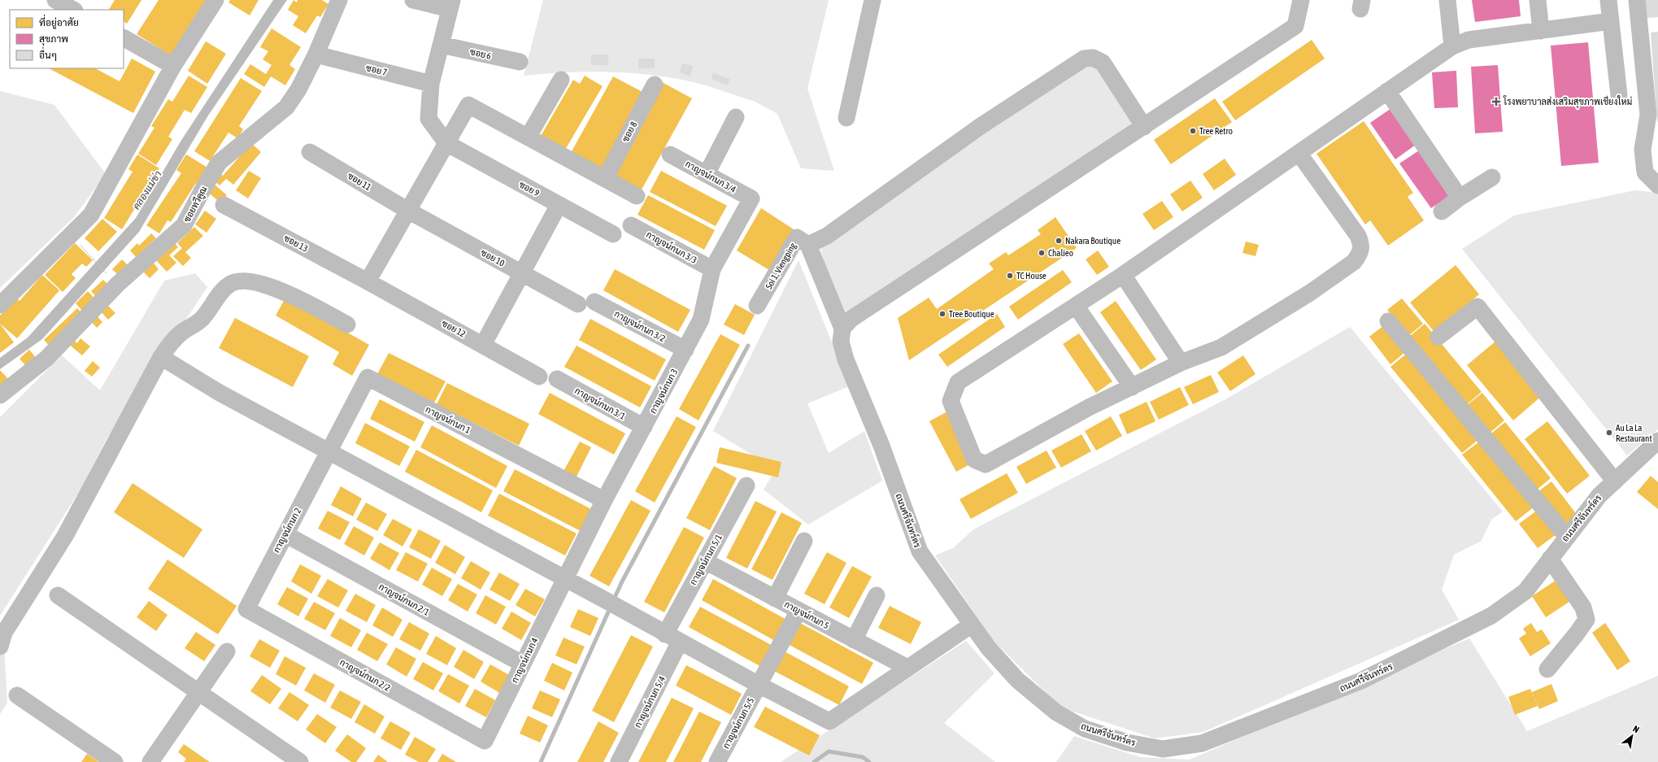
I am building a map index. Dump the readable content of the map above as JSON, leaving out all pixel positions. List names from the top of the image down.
{
  "streets": {
    "street": [
      "ซอย 6",
      "ซอย 7",
      "ซอย 8",
      "กาญจน์กนก 3/4",
      "ซอย 11",
      "ซอย 9",
      "ซอยทวีคูณ",
      "ซอย 13",
      "กาญจน์กนก 3/3",
      "ซอย 10",
      "Soi 1, Viengping",
      "กาญจน์กนก 3/2",
      "ซอย 12",
      "กาญจน์กนก 3",
      "กาญจน์กนก 3/1",
      "กาญจน์กนก 1",
      "ถนนศรีจันทร์ดร",
      "กาญจน์กนก 2",
      "กาญจน์กนก 5/1",
      "กาญจน์กนก 2/1",
      "กาญจน์กนก 5",
      "กาญจน์กนก 4",
      "กาญจน์กนก 2/2",
      "กาญจน์กนก 5/4",
      "กาญจน์กนก 5/5"
    ]
  },
  "crossings": [
    ["กาญจน์กนก 3/4", "กาญจน์กนก 3"],
    ["ซอย 11", "ซอย 10"],
    ["ซอย 13", "ซอย 12"],
    ["กาญจน์กนก 3/3", "กาญจน์กนก 3"],
    ["Soi 1, Viengping", "ถนนศรีจันทร์ดร"],
    ["กาญจน์กนก 3/2", "กาญจน์กนก 3"],
    ["กาญจน์กนก 3", "กาญจน์กนก 3/1"],
    ["กาญจน์กนก 3", "กาญจน์กนก 1"],
    ["กาญจน์กนก 3", "กาญจน์กนก 4"],
    ["กาญจน์กนก 1", "กาญจน์กนก 2"],
    ["กาญจน์กนก 2", "กาญจน์กนก 2/1"],
    ["กาญจน์กนก 2", "กาญจน์กนก 2/2"],
    ["กาญจน์กนก 5/1", "กาญจน์กนก 5"],
    ["กาญจน์กนก 5/1", "กาญจน์กนก 5/4"],
    ["กาญจน์กนก 2/1", "กาญจน์กนก 4"],
    ["กาญจน์กนก 5", "กาญจน์กนก 5/5"],
    ["กาญจน์กนก 4", "กาญจน์กนก 2/2"]
  ],
  "water": ["คลองแม่ข่า"],
  "places": {
    "health": ["โรงพยาบาลส่งเสริมสุขภาพเชียงใหม่"],
    "other": [
      "Tree Retro",
      "Nakara Boutique",
      "Chalieo",
      "TC House",
      "Tree Boutique",
      "Au La La Restaurant"
    ]
  },
  "legend": ["ที่อยู่อาศัย", "สุขภาพ", "อื่นๆ"],
  "north": "top right"
}
